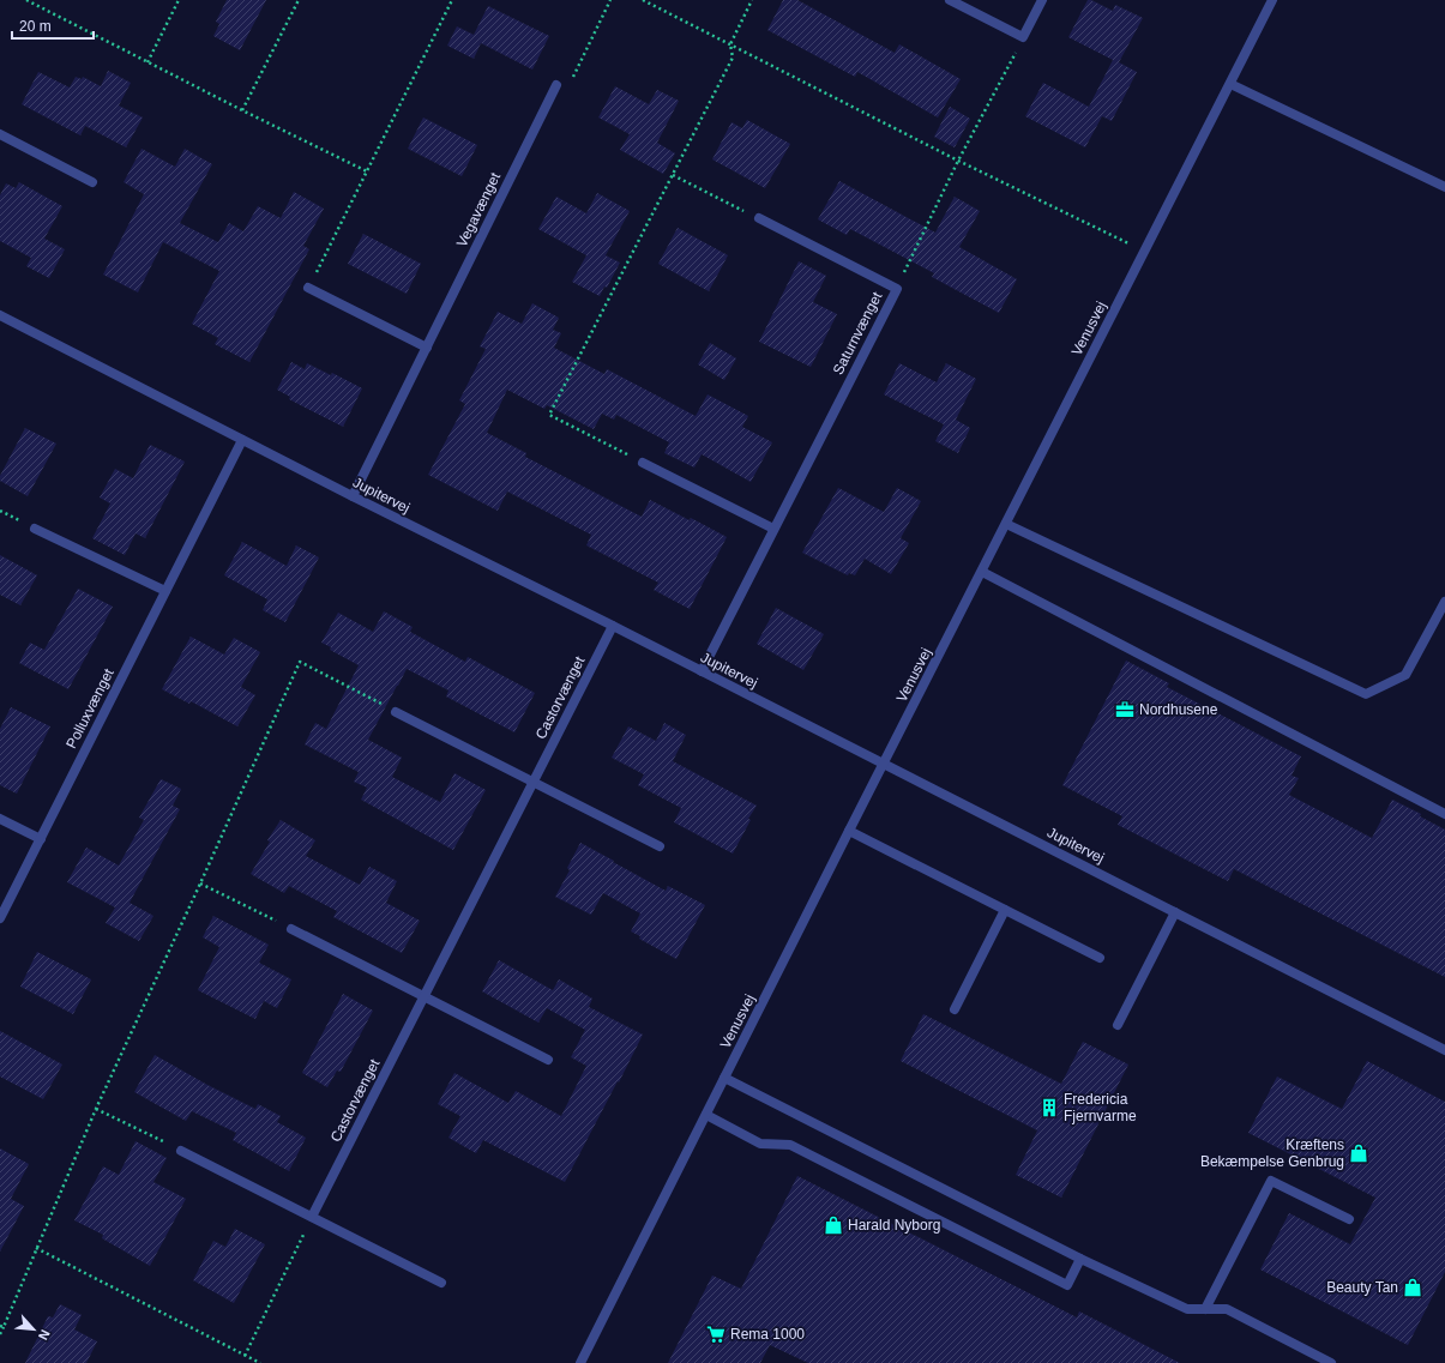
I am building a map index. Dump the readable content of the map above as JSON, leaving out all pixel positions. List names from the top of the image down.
{
  "streets": {
    "street": [
      "Vegavænget",
      "Venusvej",
      "Saturnvænget",
      "Jupitervej",
      "Castorvænget",
      "Polluxvænget"
    ]
  },
  "crossings": [
    ["Vegavænget", "Jupitervej"],
    ["Venusvej", "Jupitervej"],
    ["Saturnvænget", "Jupitervej"],
    ["Jupitervej", "Castorvænget"],
    ["Jupitervej", "Polluxvænget"]
  ],
  "places": {
    "office": ["Nordhusene"],
    "building": ["Fredericia Fjernvarme"],
    "shop": ["Kræftens Bekæmpelse Genbrug", "Harald Nyborg", "Beauty Tan"],
    "supermarket": ["Rema 1000"]
  },
  "scale_bar": "20 m",
  "north": "bottom right"
}
